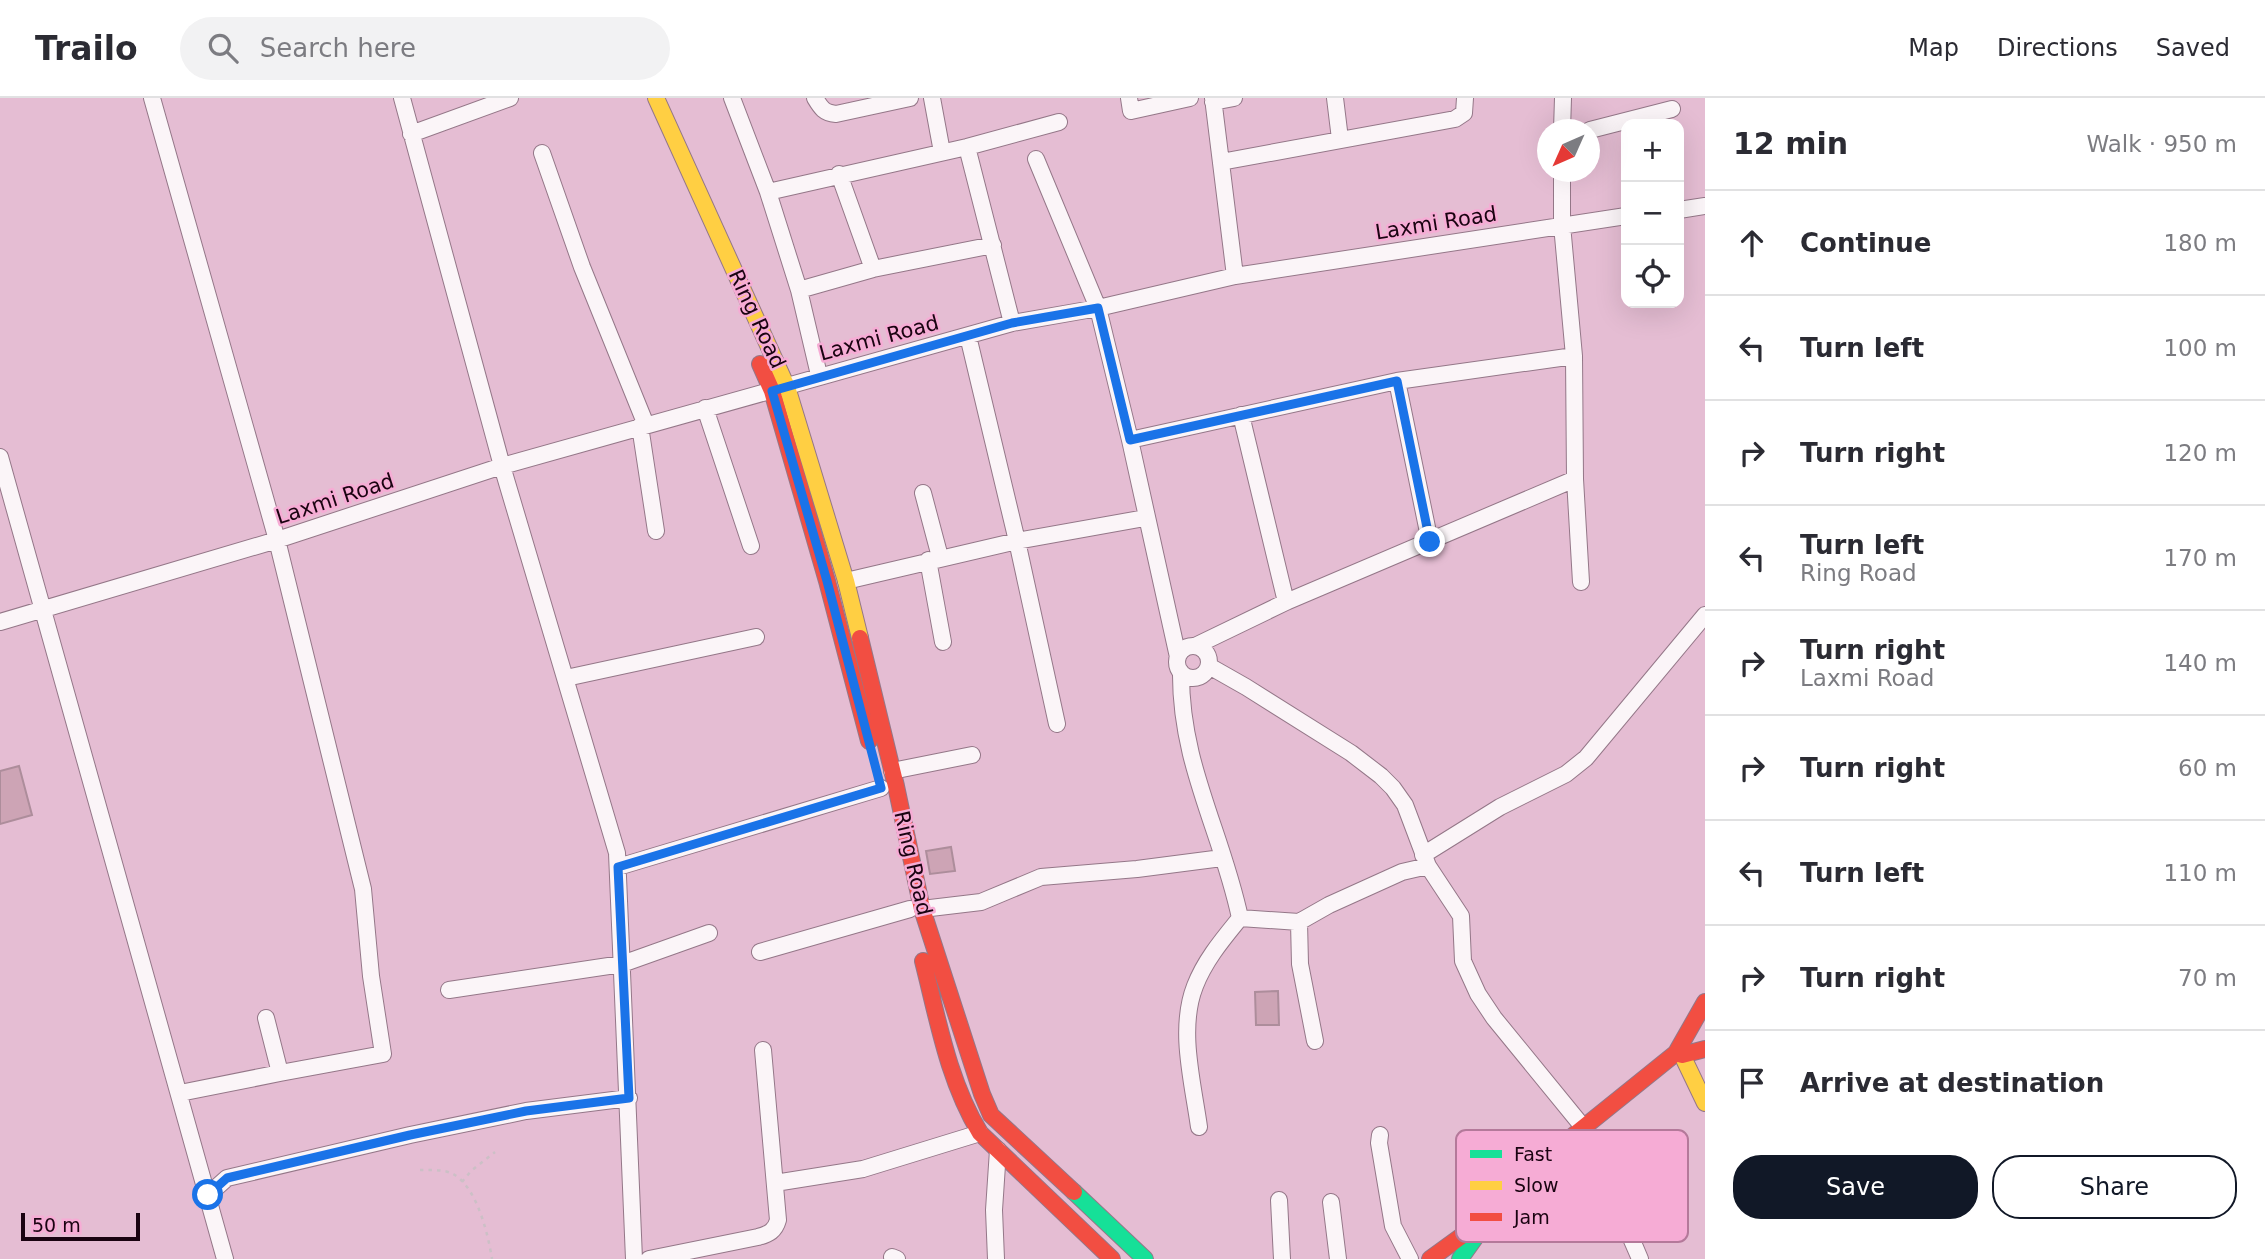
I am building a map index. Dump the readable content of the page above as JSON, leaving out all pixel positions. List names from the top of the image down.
{
  "streets": {
    "street": ["Laxmi Road", "Ring Road"]
  },
  "crossings": [
    ["Laxmi Road", "Ring Road"]
  ],
  "legend": ["Fast", "Slow", "Jam"],
  "scale_bar": "50 m",
  "north": "bottom left",
  "page": {
    "header": "Trailo",
    "search": "Search here",
    "nav": ["Map", "Directions", "Saved"],
    "heading": ["12 min", "Walk · 950 m"],
    "map_buttons": ["+", "−"],
    "list": [
      ["Continue", "180 m"],
      ["Turn left", "100 m"],
      ["Turn right", "120 m"],
      ["Turn left", "Ring Road", "170 m"],
      ["Turn right", "Laxmi Road", "140 m"],
      ["Turn right", "60 m"],
      ["Turn left", "110 m"],
      ["Turn right", "70 m"],
      "Arrive at destination"
    ],
    "buttons": ["Save", "Share"],
    "scale": "50 m"
  }
}
